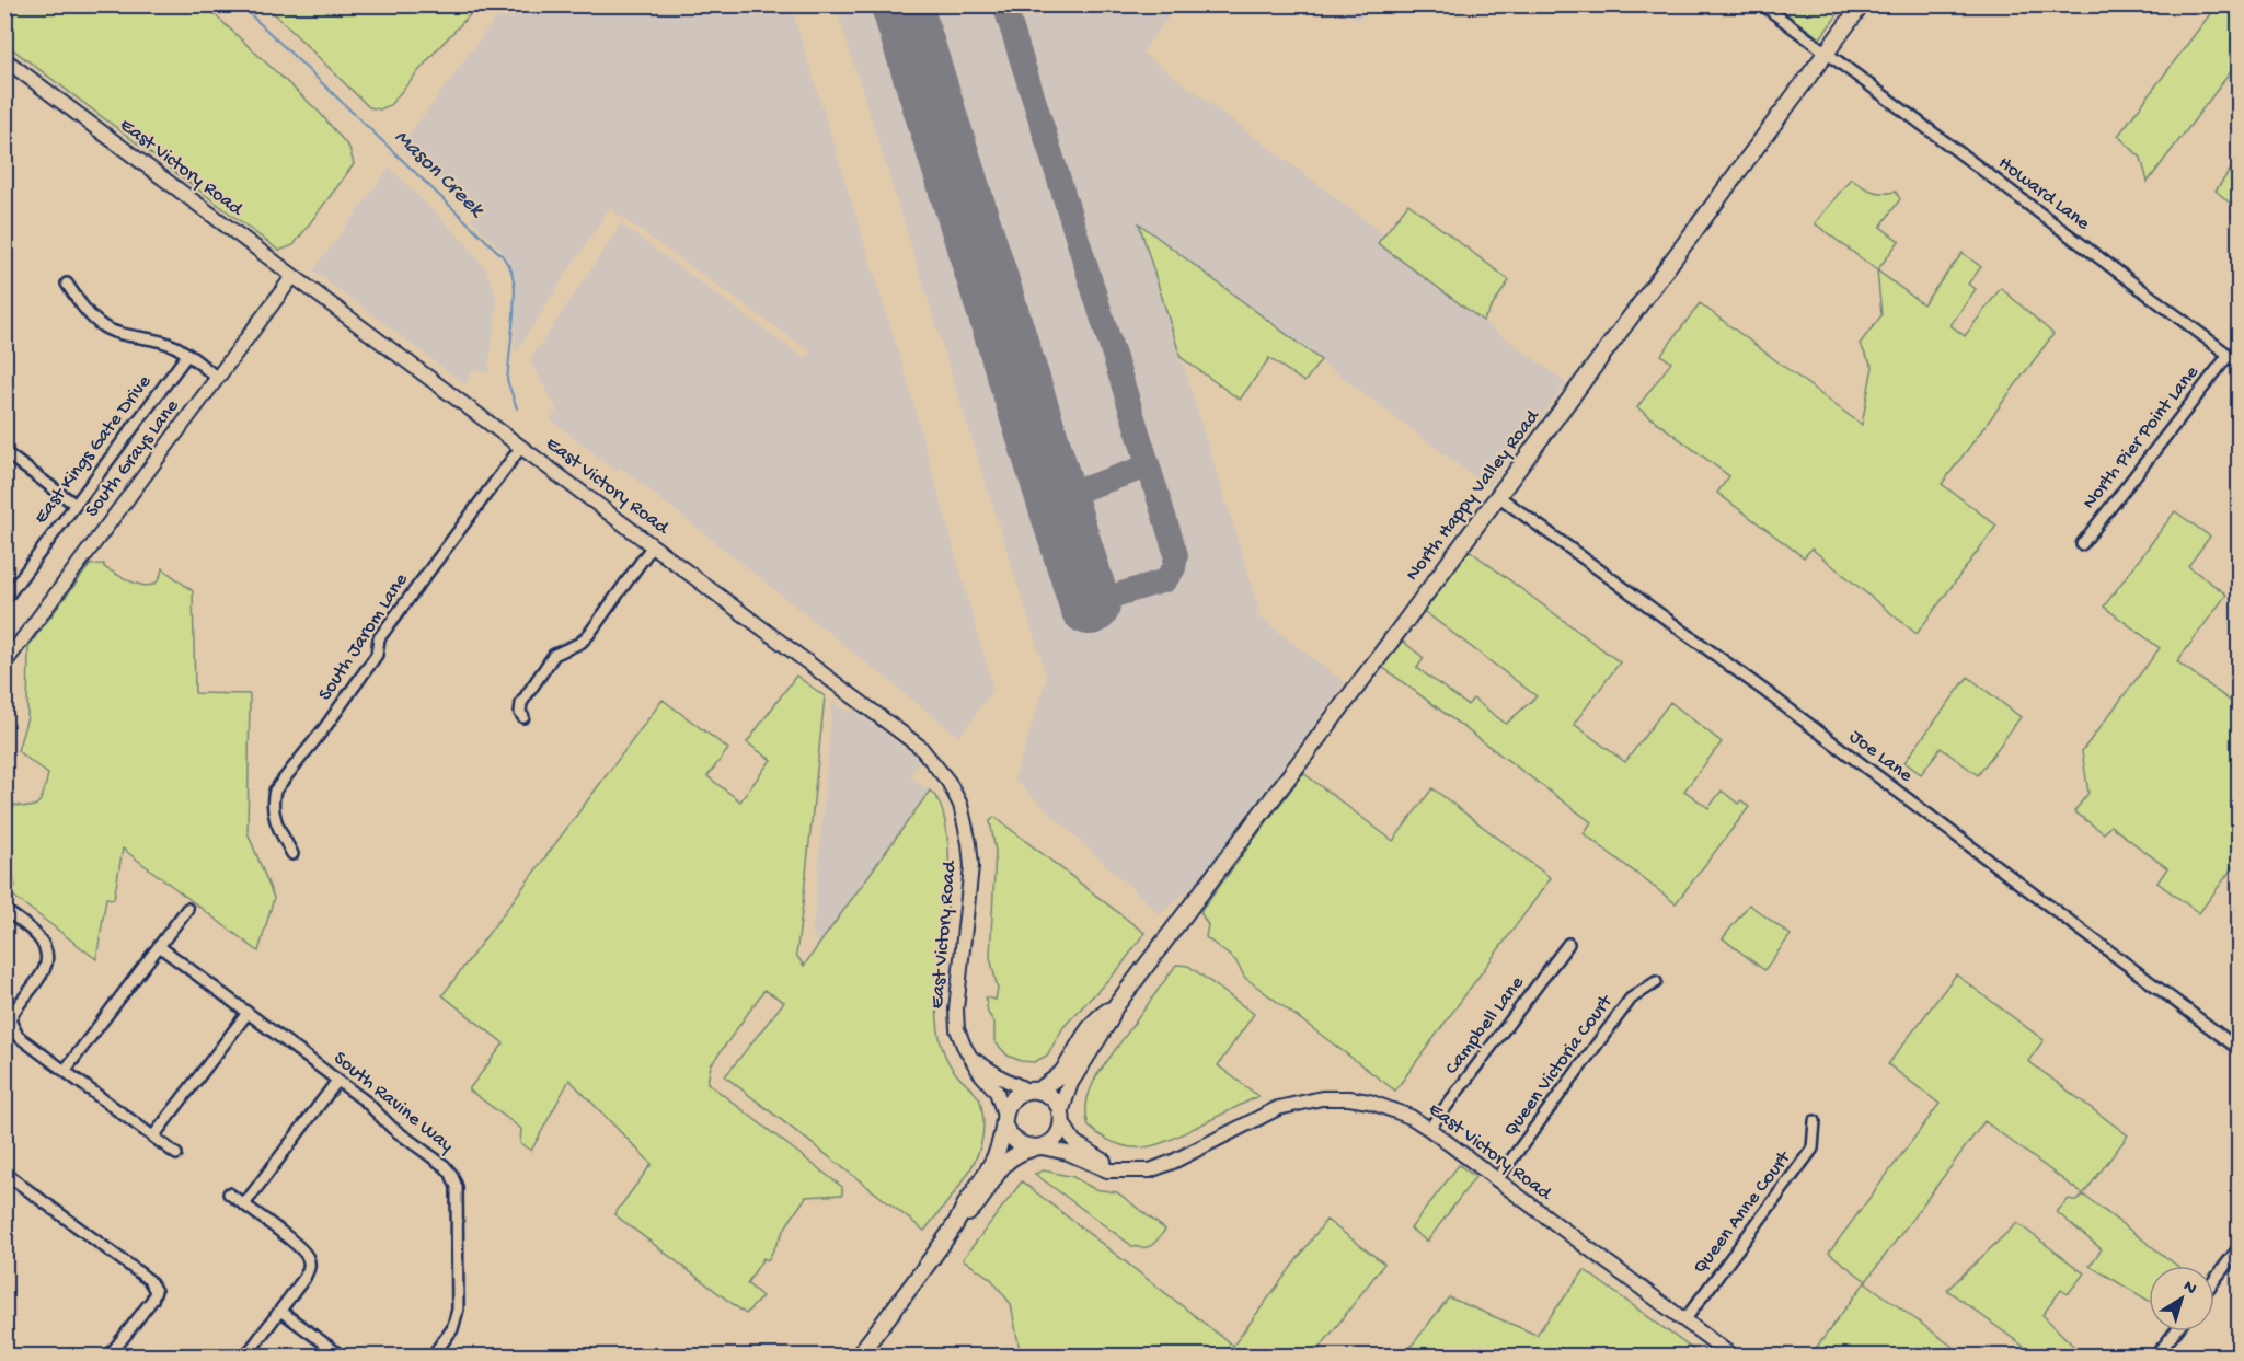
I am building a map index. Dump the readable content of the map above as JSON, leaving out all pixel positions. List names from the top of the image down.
{
  "streets": {
    "main road": ["North Happy Valley Road"],
    "street": [
      "East Victory Road",
      "Howard Lane",
      "North Pier Point Lane",
      "East Kings Gate Drive",
      "South Grays Lane",
      "South Jarom Lane",
      "Joe Lane",
      "Campbell Lane",
      "Queen Victoria Court",
      "South Ravine Way",
      "Queen Anne Court"
    ]
  },
  "crossings": [
    ["East Victory Road", "South Grays Lane"],
    ["East Victory Road", "North Happy Valley Road"],
    ["East Victory Road", "South Jarom Lane"],
    ["East Victory Road", "Campbell Lane"],
    ["East Victory Road", "Queen Victoria Court"],
    ["East Victory Road", "Queen Anne Court"],
    ["Howard Lane", "North Pier Point Lane"],
    ["Howard Lane", "North Happy Valley Road"],
    ["North Happy Valley Road", "Joe Lane"]
  ],
  "water": ["Mason Creek"],
  "north": "top right"
}
